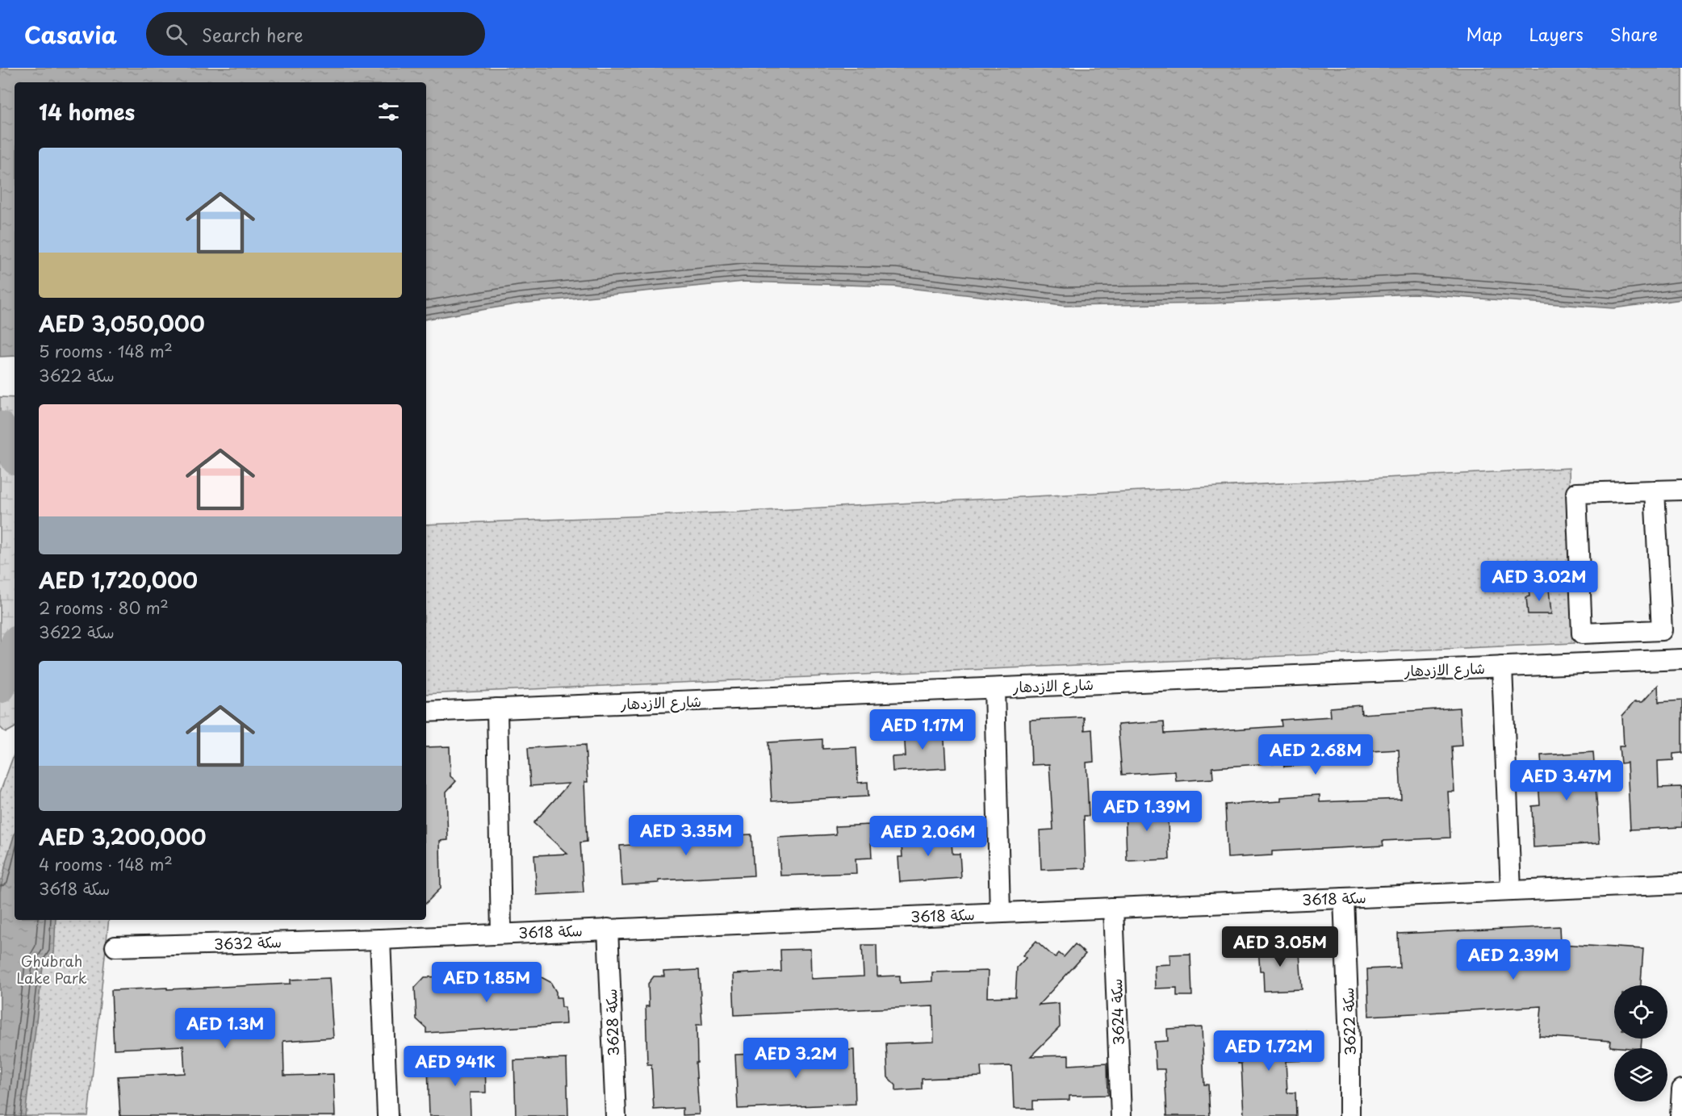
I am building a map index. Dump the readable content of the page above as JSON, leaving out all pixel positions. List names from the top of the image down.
{
  "streets": {
    "street": [
      "شارع الازدهار",
      "سكة 3618",
      "سكة 3632",
      "سكة 3624",
      "سكة 3622",
      "سكة 3628"
    ]
  },
  "crossings": [
    ["سكة 3618", "سكة 3632"],
    ["سكة 3618", "سكة 3624"],
    ["سكة 3618", "سكة 3622"],
    ["سكة 3618", "سكة 3628"]
  ],
  "parks": ["Ghubrah Lake Park"],
  "page": {
    "header": "Casavia",
    "search": "Search here",
    "nav": ["Map", "Layers", "Share"],
    "heading": "14 homes",
    "list": [
      {
        "name": "AED 3,050,000",
        "note": "5 rooms · 148 m² · سكة 3622"
      },
      {
        "name": "AED 1,720,000",
        "note": "2 rooms · 80 m² · سكة 3622"
      },
      {
        "name": "AED 3,200,000",
        "note": "4 rooms · 148 m² · سكة 3618"
      }
    ],
    "price": [
      "AED 3.02M",
      "AED 1.17M",
      "AED 2.68M",
      "AED 3.47M",
      "AED 1.39M",
      "AED 3.35M",
      "AED 2.06M",
      "AED 3.05M",
      "AED 2.39M",
      "AED 1.85M",
      "AED 1.3M",
      "AED 1.72M",
      "AED 3.2M",
      "AED 941K"
    ]
  }
}
